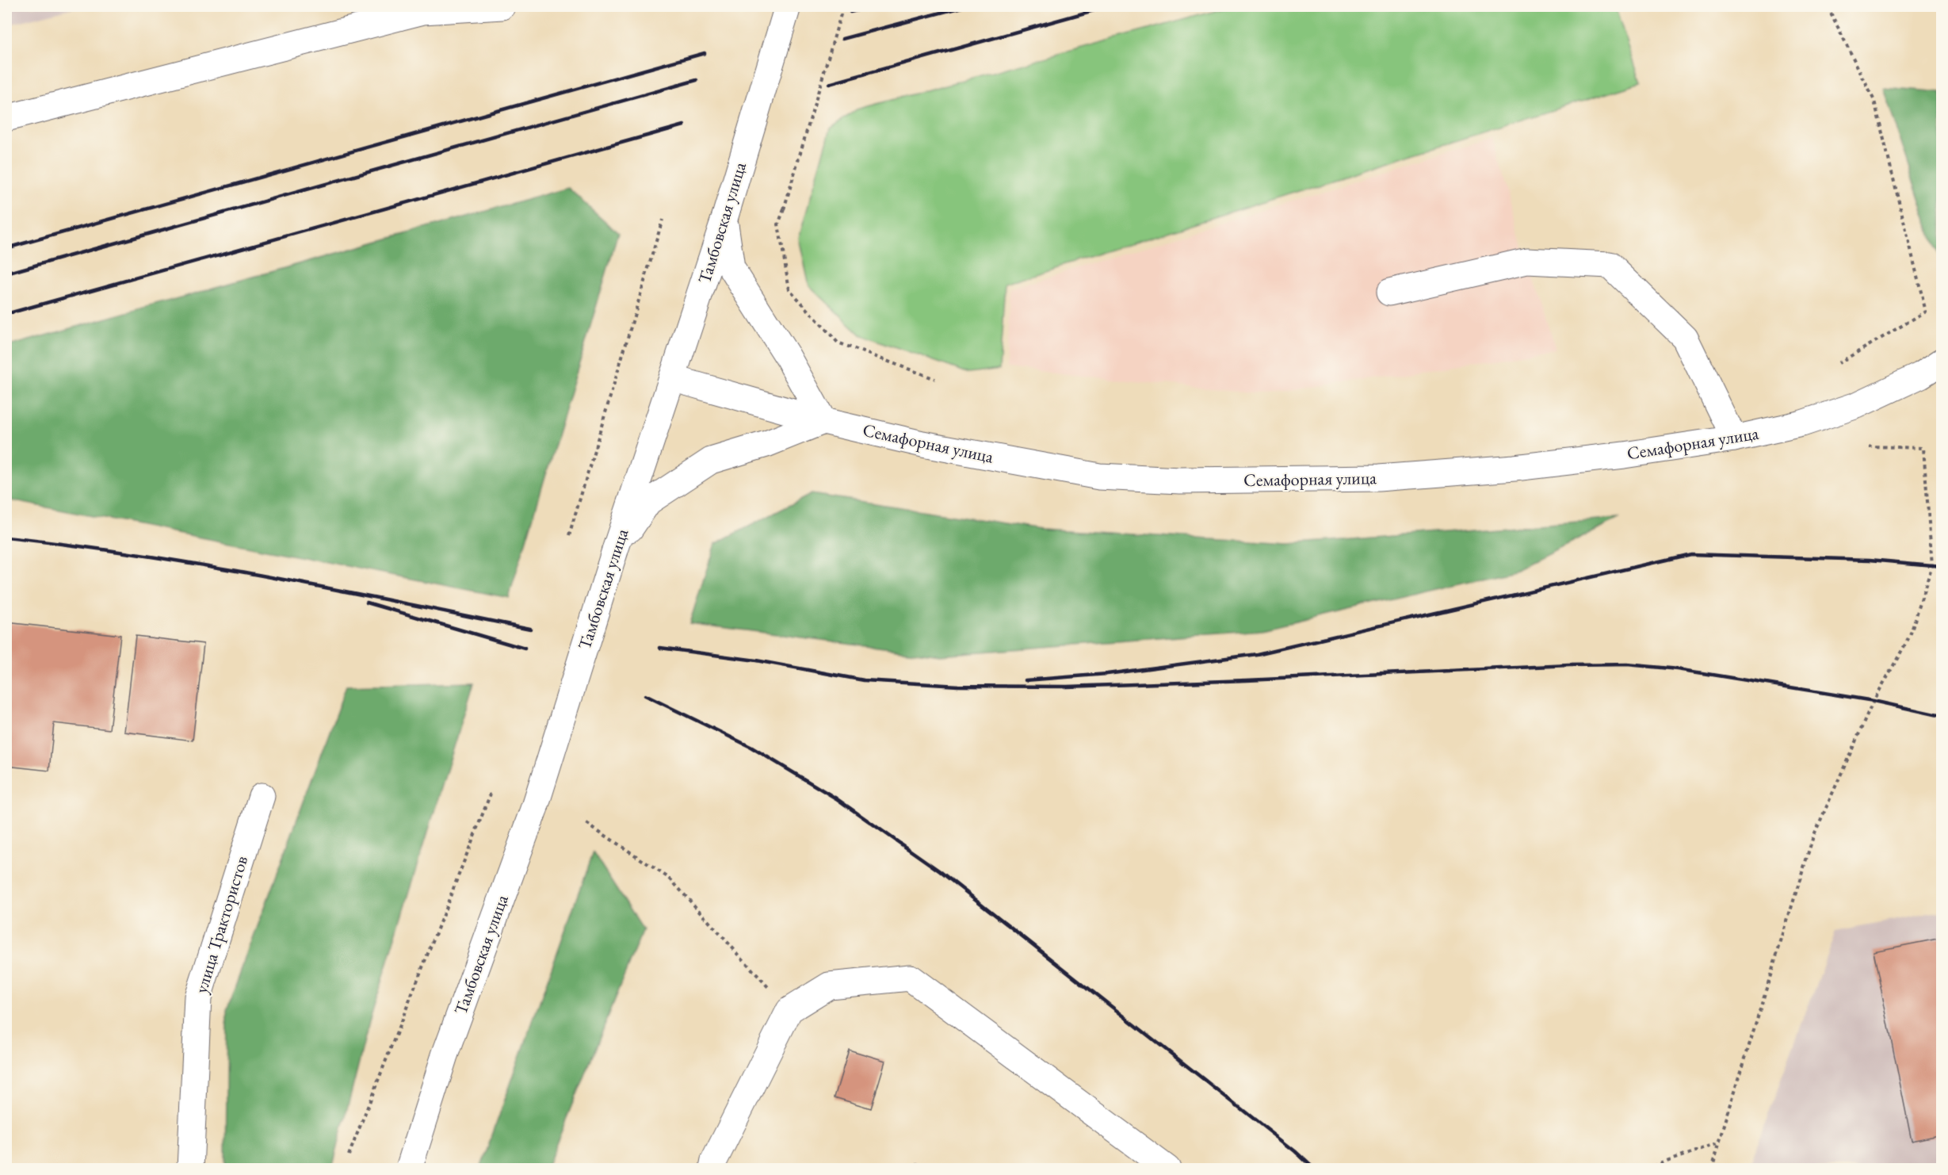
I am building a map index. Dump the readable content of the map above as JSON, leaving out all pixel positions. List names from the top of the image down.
{
  "streets": {
    "main road": ["Тамбовская улица", "Семафорная улица", "улица Трактористов"]
  },
  "crossings": [
    ["Тамбовская улица", "Семафорная улица"]
  ]
}
